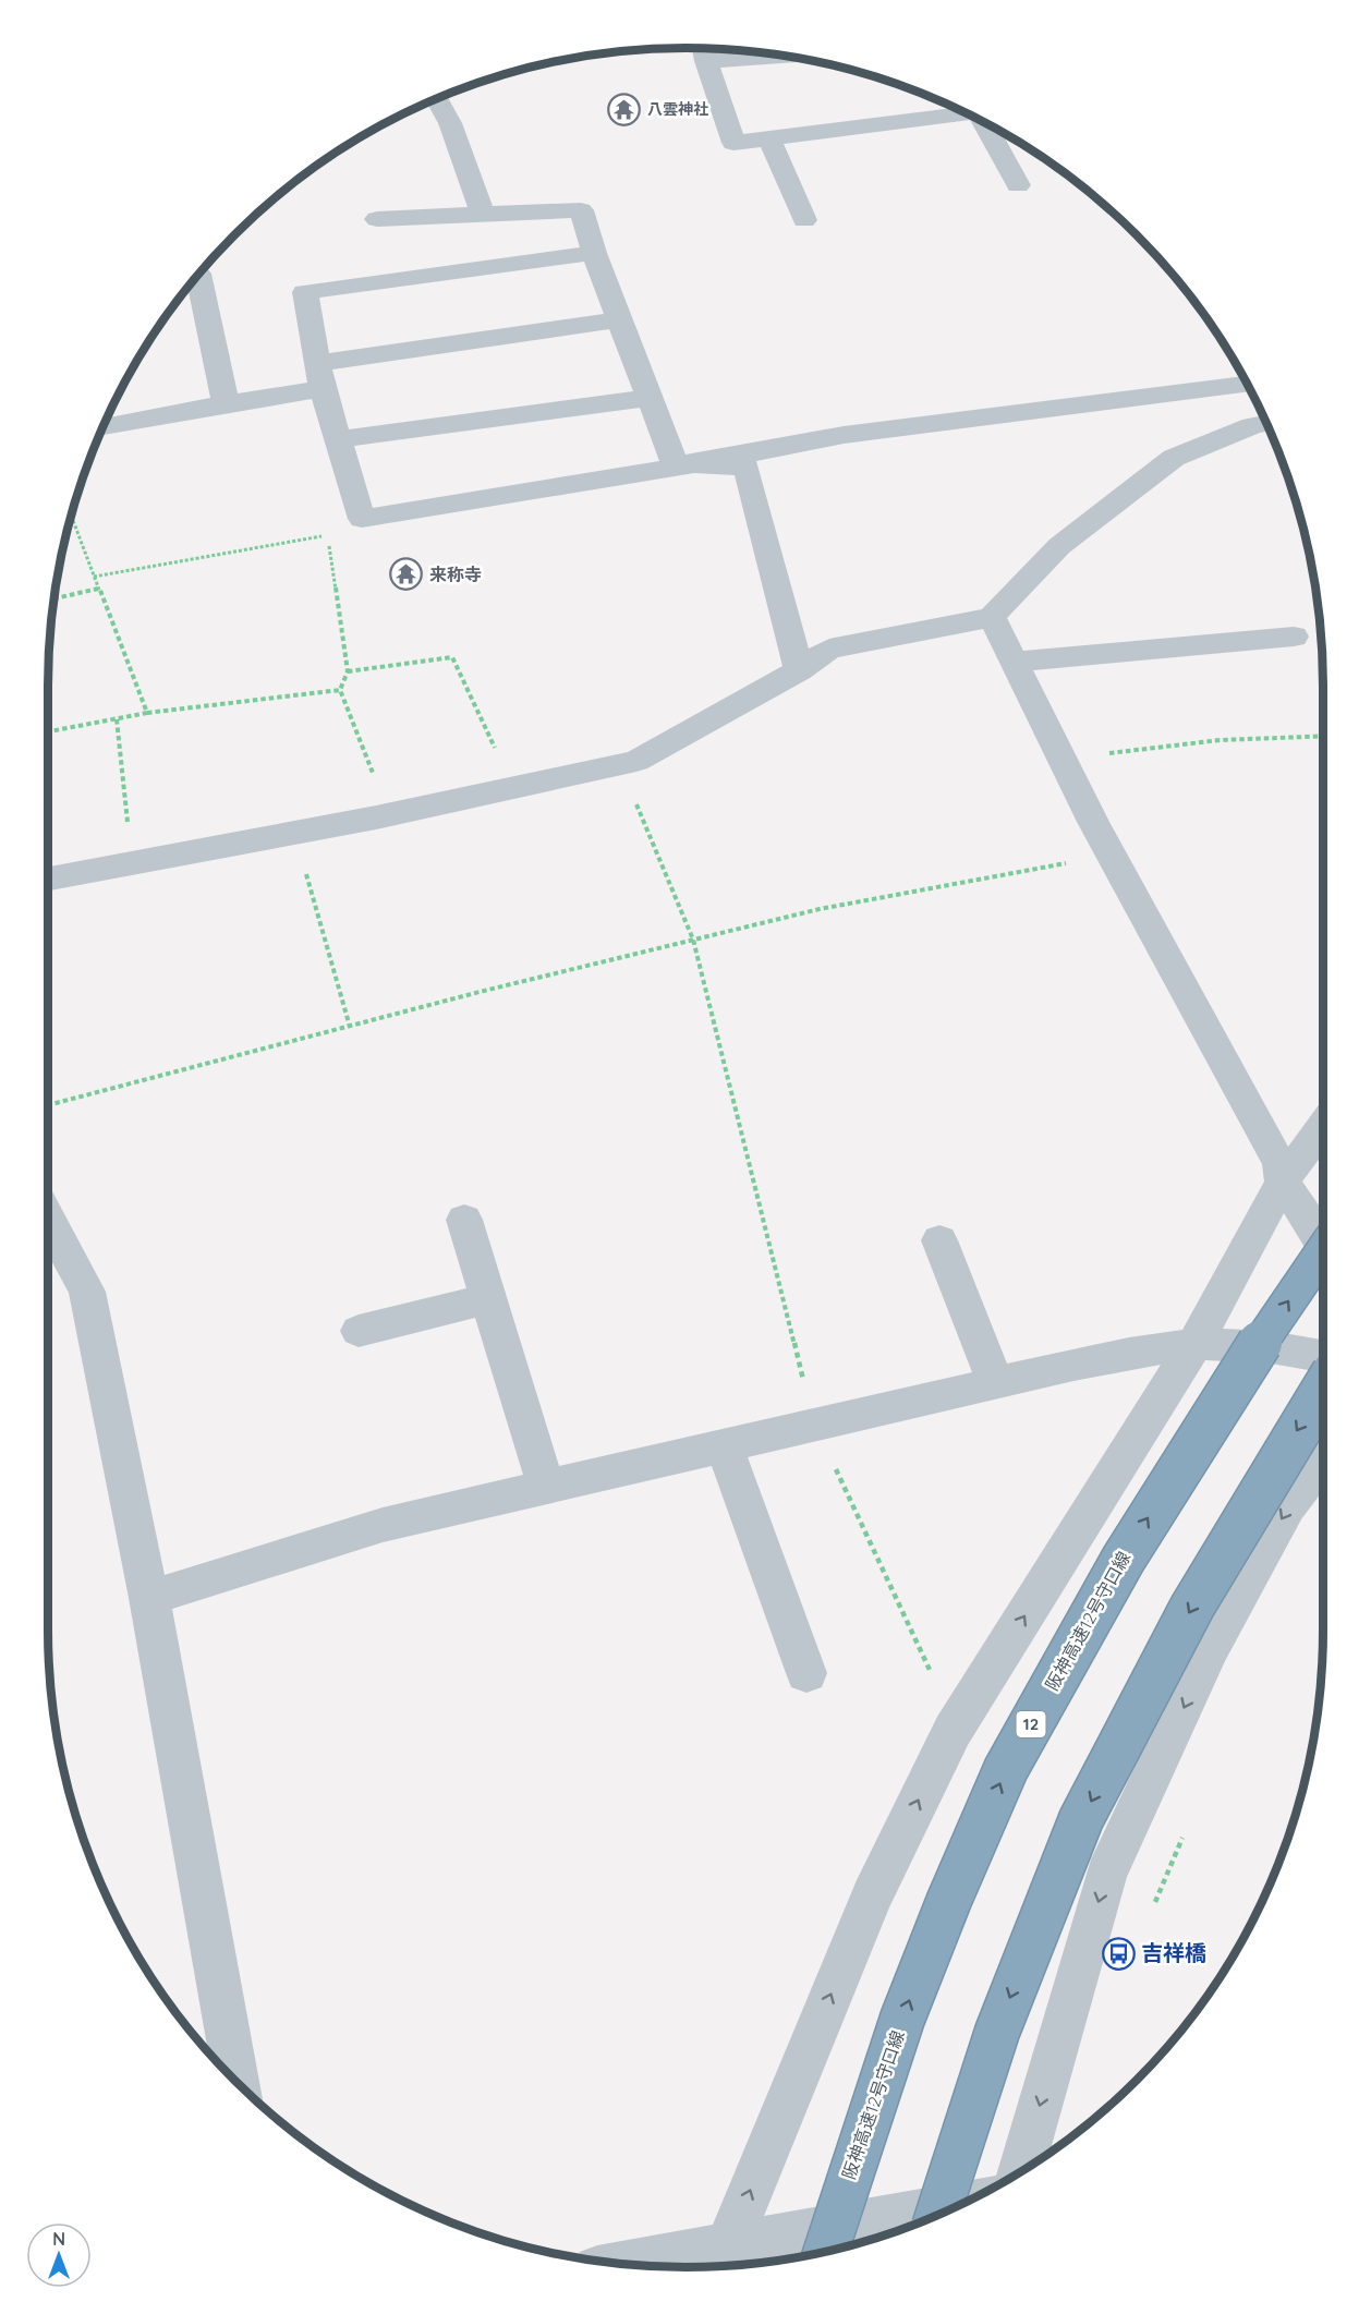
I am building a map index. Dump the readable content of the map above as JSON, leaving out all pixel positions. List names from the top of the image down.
{
  "streets": {
    "highway": ["阪神高速12号守口線", "12"]
  },
  "places": {
    "temple": ["八雲神社", "来称寺"],
    "bus stop": ["吉祥橋"]
  },
  "north": "top"
}
